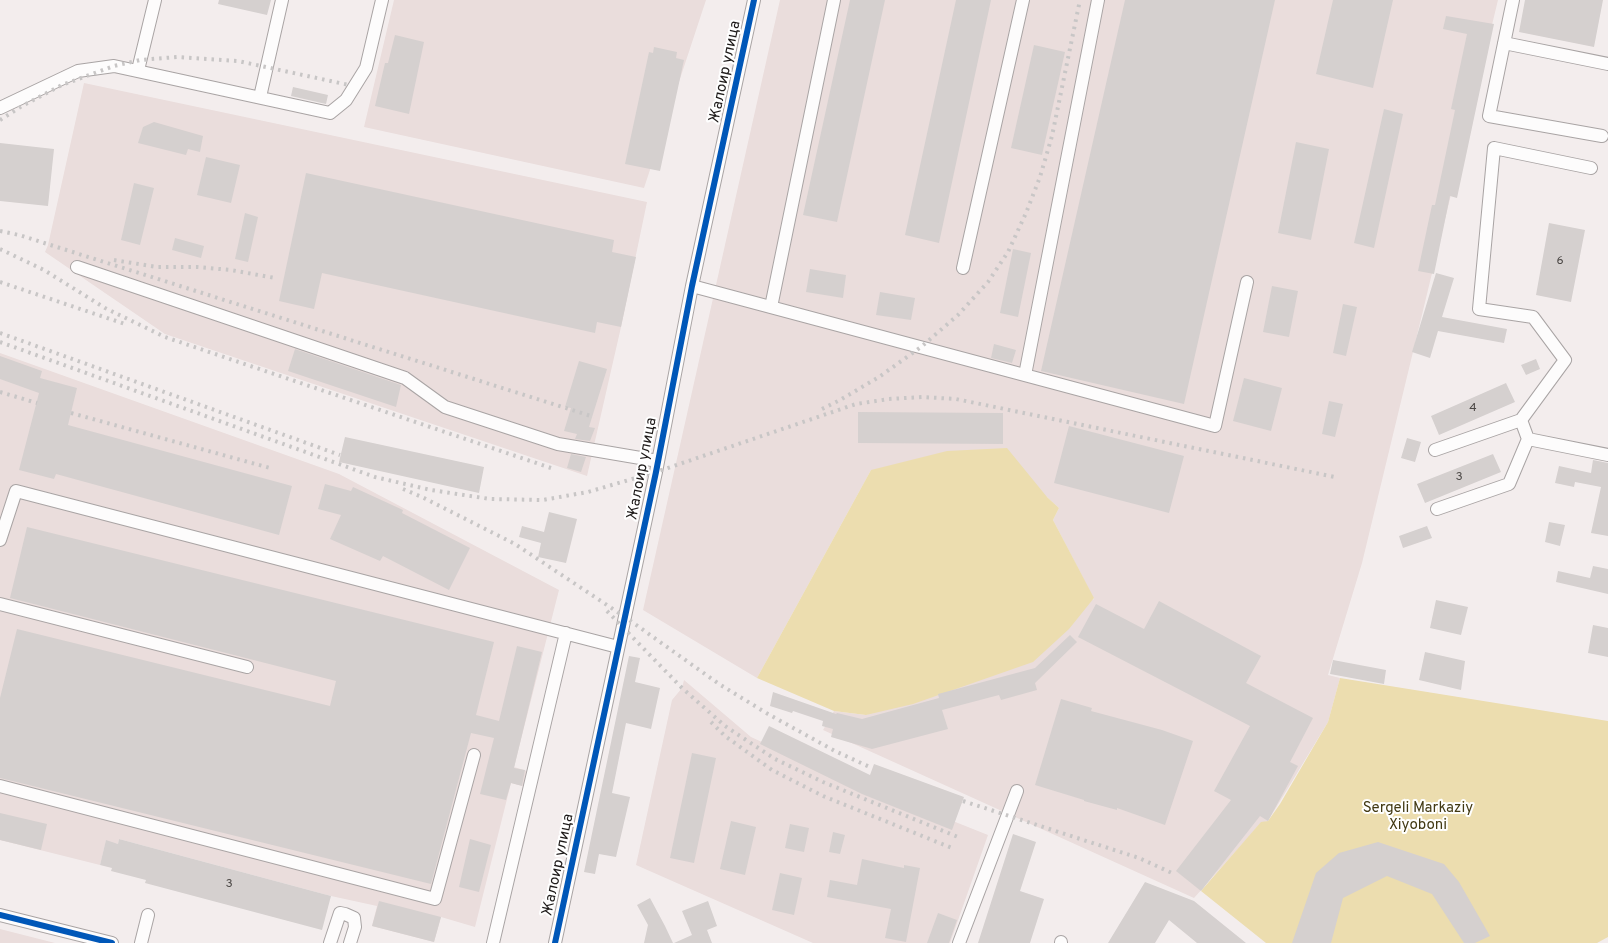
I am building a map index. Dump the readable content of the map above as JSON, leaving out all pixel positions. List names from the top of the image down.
{
  "streets": {
    "street": ["Жалоир улица"]
  },
  "parks": ["Sergeli Markaziy Xiyoboni"],
  "house_numbers": [
    "6",
    "4",
    "3",
    "3"
  ]
}
